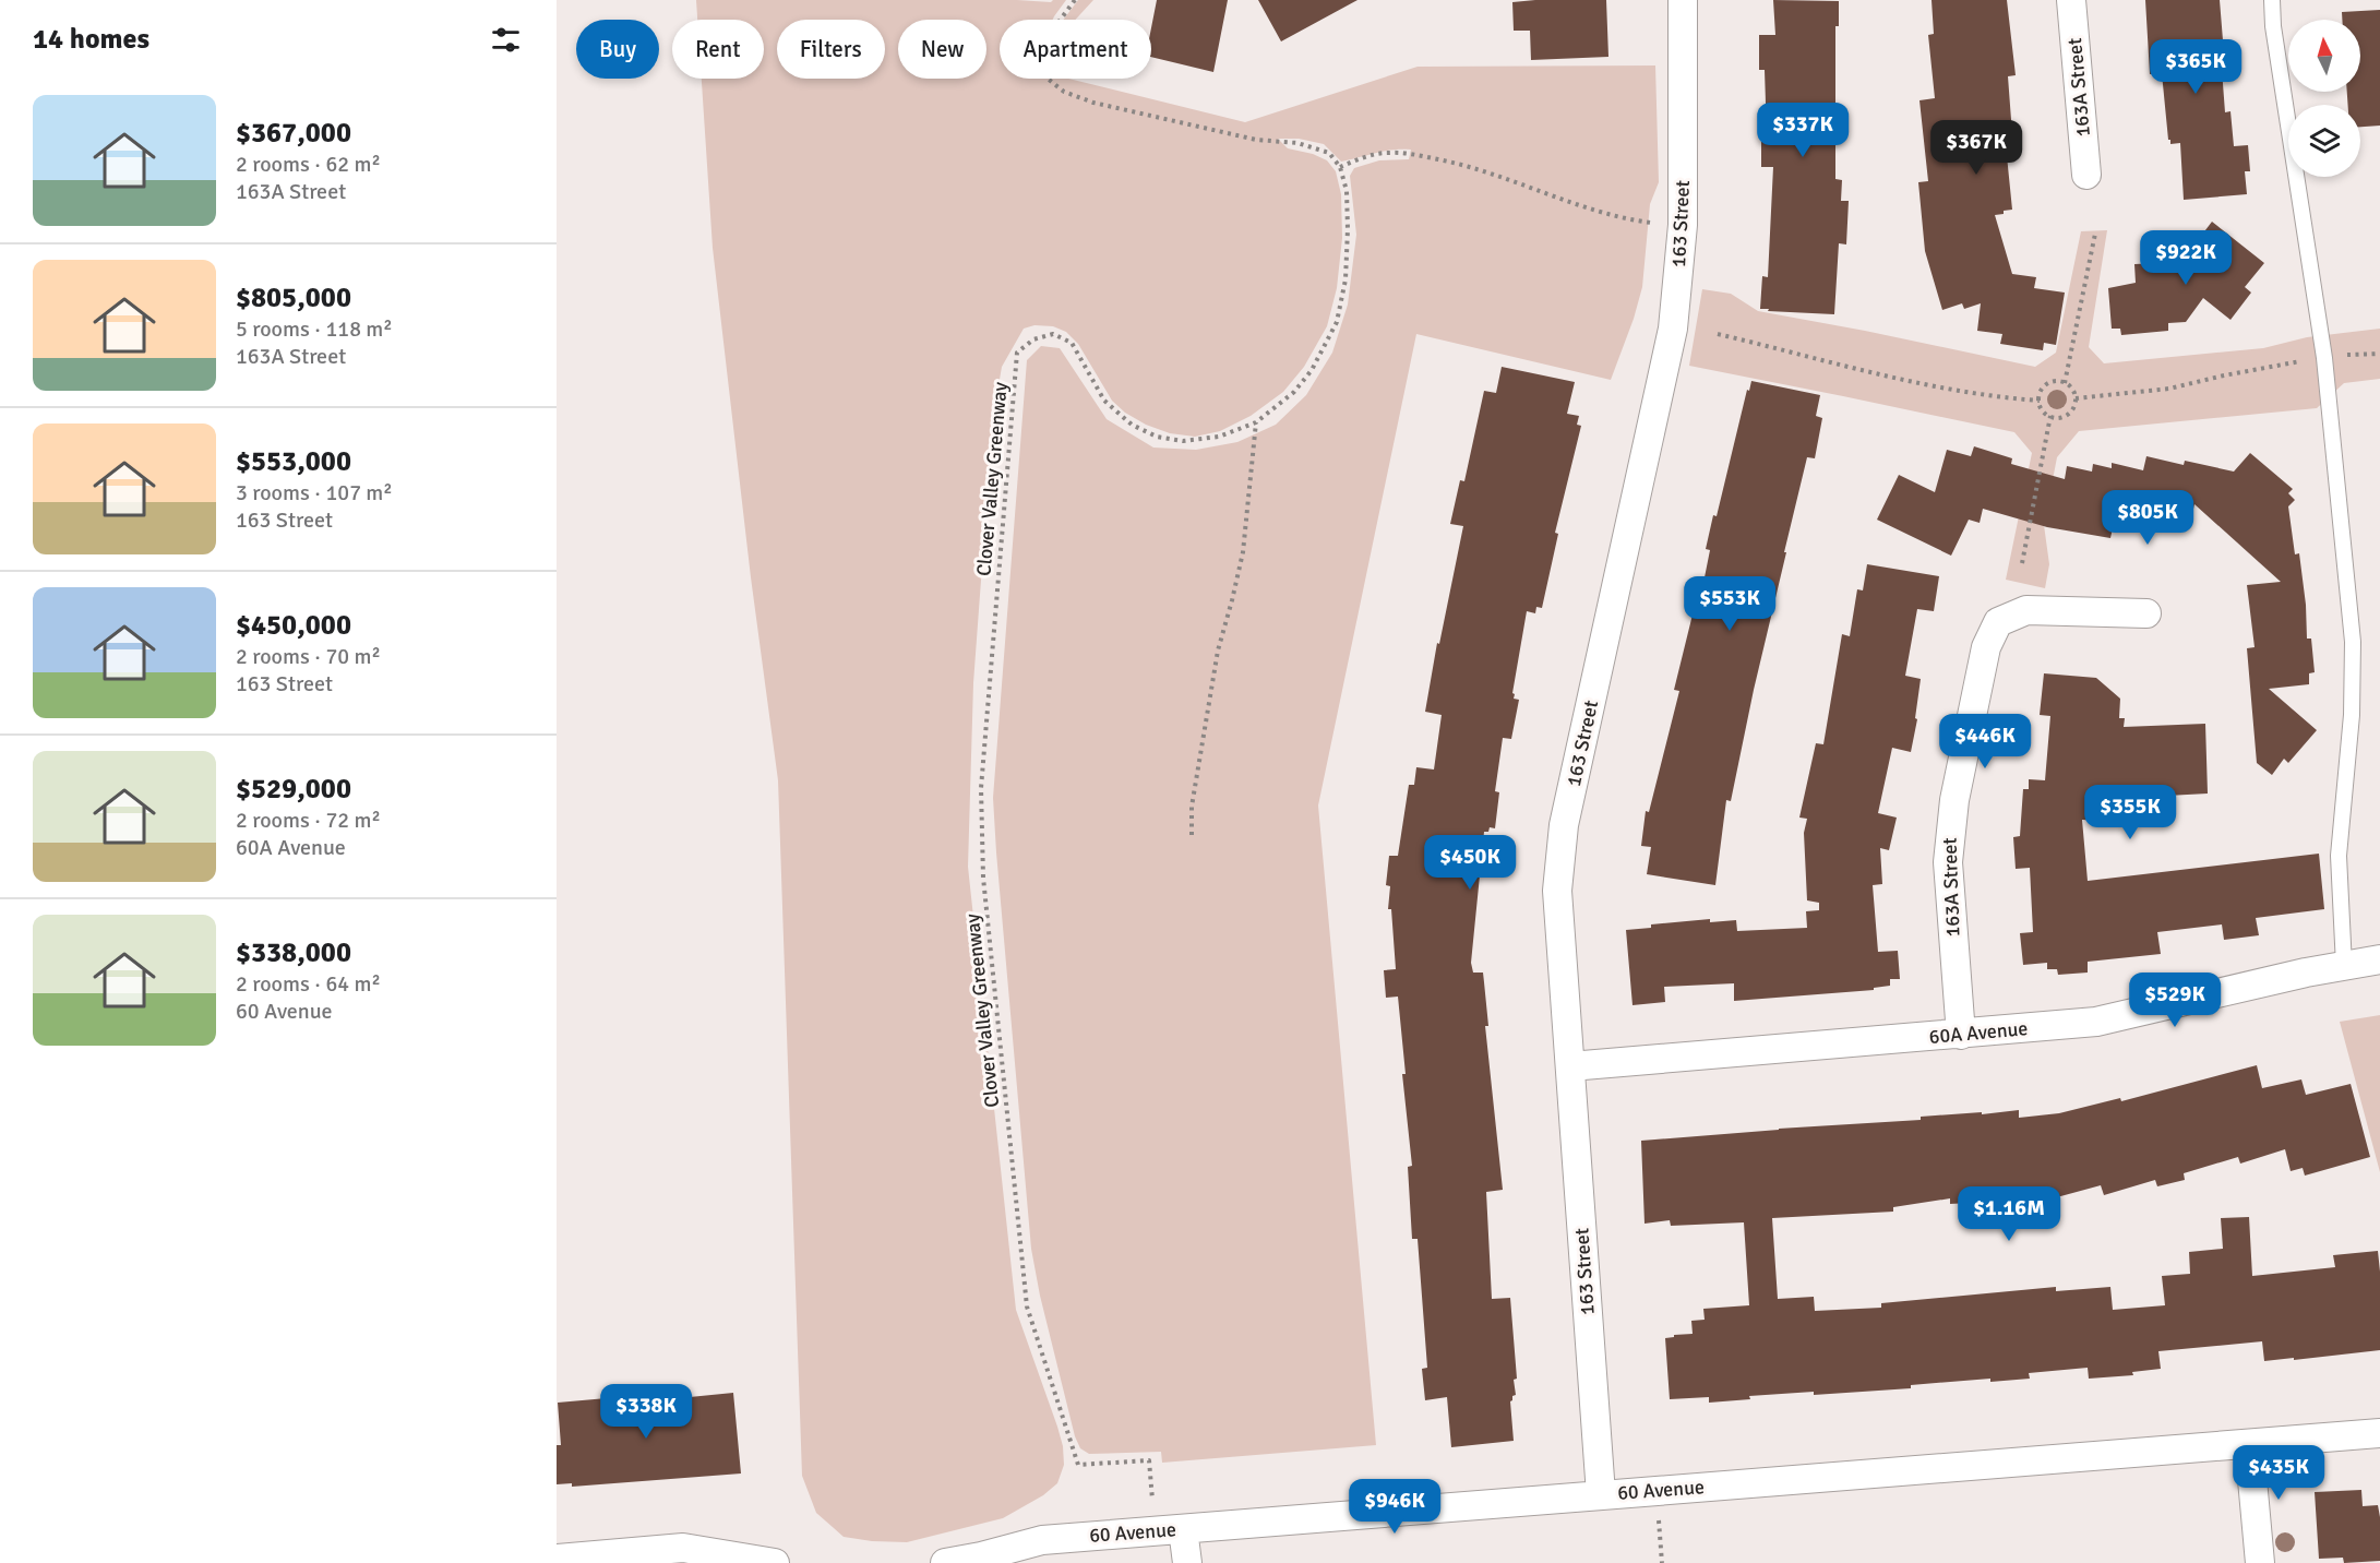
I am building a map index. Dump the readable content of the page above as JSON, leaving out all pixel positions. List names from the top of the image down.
{
  "streets": {
    "street": [
      "163A Street",
      "163 Street",
      "60A Avenue",
      "60 Avenue"
    ],
    "path": ["Clover Valley Greenway"]
  },
  "crossings": [
    ["163A Street", "60A Avenue"],
    ["163 Street", "60A Avenue"],
    ["163 Street", "60 Avenue"]
  ],
  "north": "top",
  "page": {
    "heading": "14 homes",
    "chip": [
      "Buy",
      "Rent",
      "Filters",
      "New",
      "Apartment"
    ],
    "price": [
      "$365K",
      "$337K",
      "$367K",
      "$922K",
      "$805K",
      "$553K",
      "$446K",
      "$355K",
      "$450K",
      "$529K",
      "$1.16M",
      "$338K",
      "$435K",
      "$946K"
    ],
    "list": [
      {
        "name": "$367,000",
        "note": "2 rooms · 62 m² · 163A Street"
      },
      {
        "name": "$805,000",
        "note": "5 rooms · 118 m² · 163A Street"
      },
      {
        "name": "$553,000",
        "note": "3 rooms · 107 m² · 163 Street"
      },
      {
        "name": "$450,000",
        "note": "2 rooms · 70 m² · 163 Street"
      },
      {
        "name": "$529,000",
        "note": "2 rooms · 72 m² · 60A Avenue"
      },
      {
        "name": "$338,000",
        "note": "2 rooms · 64 m² · 60 Avenue"
      }
    ]
  }
}
